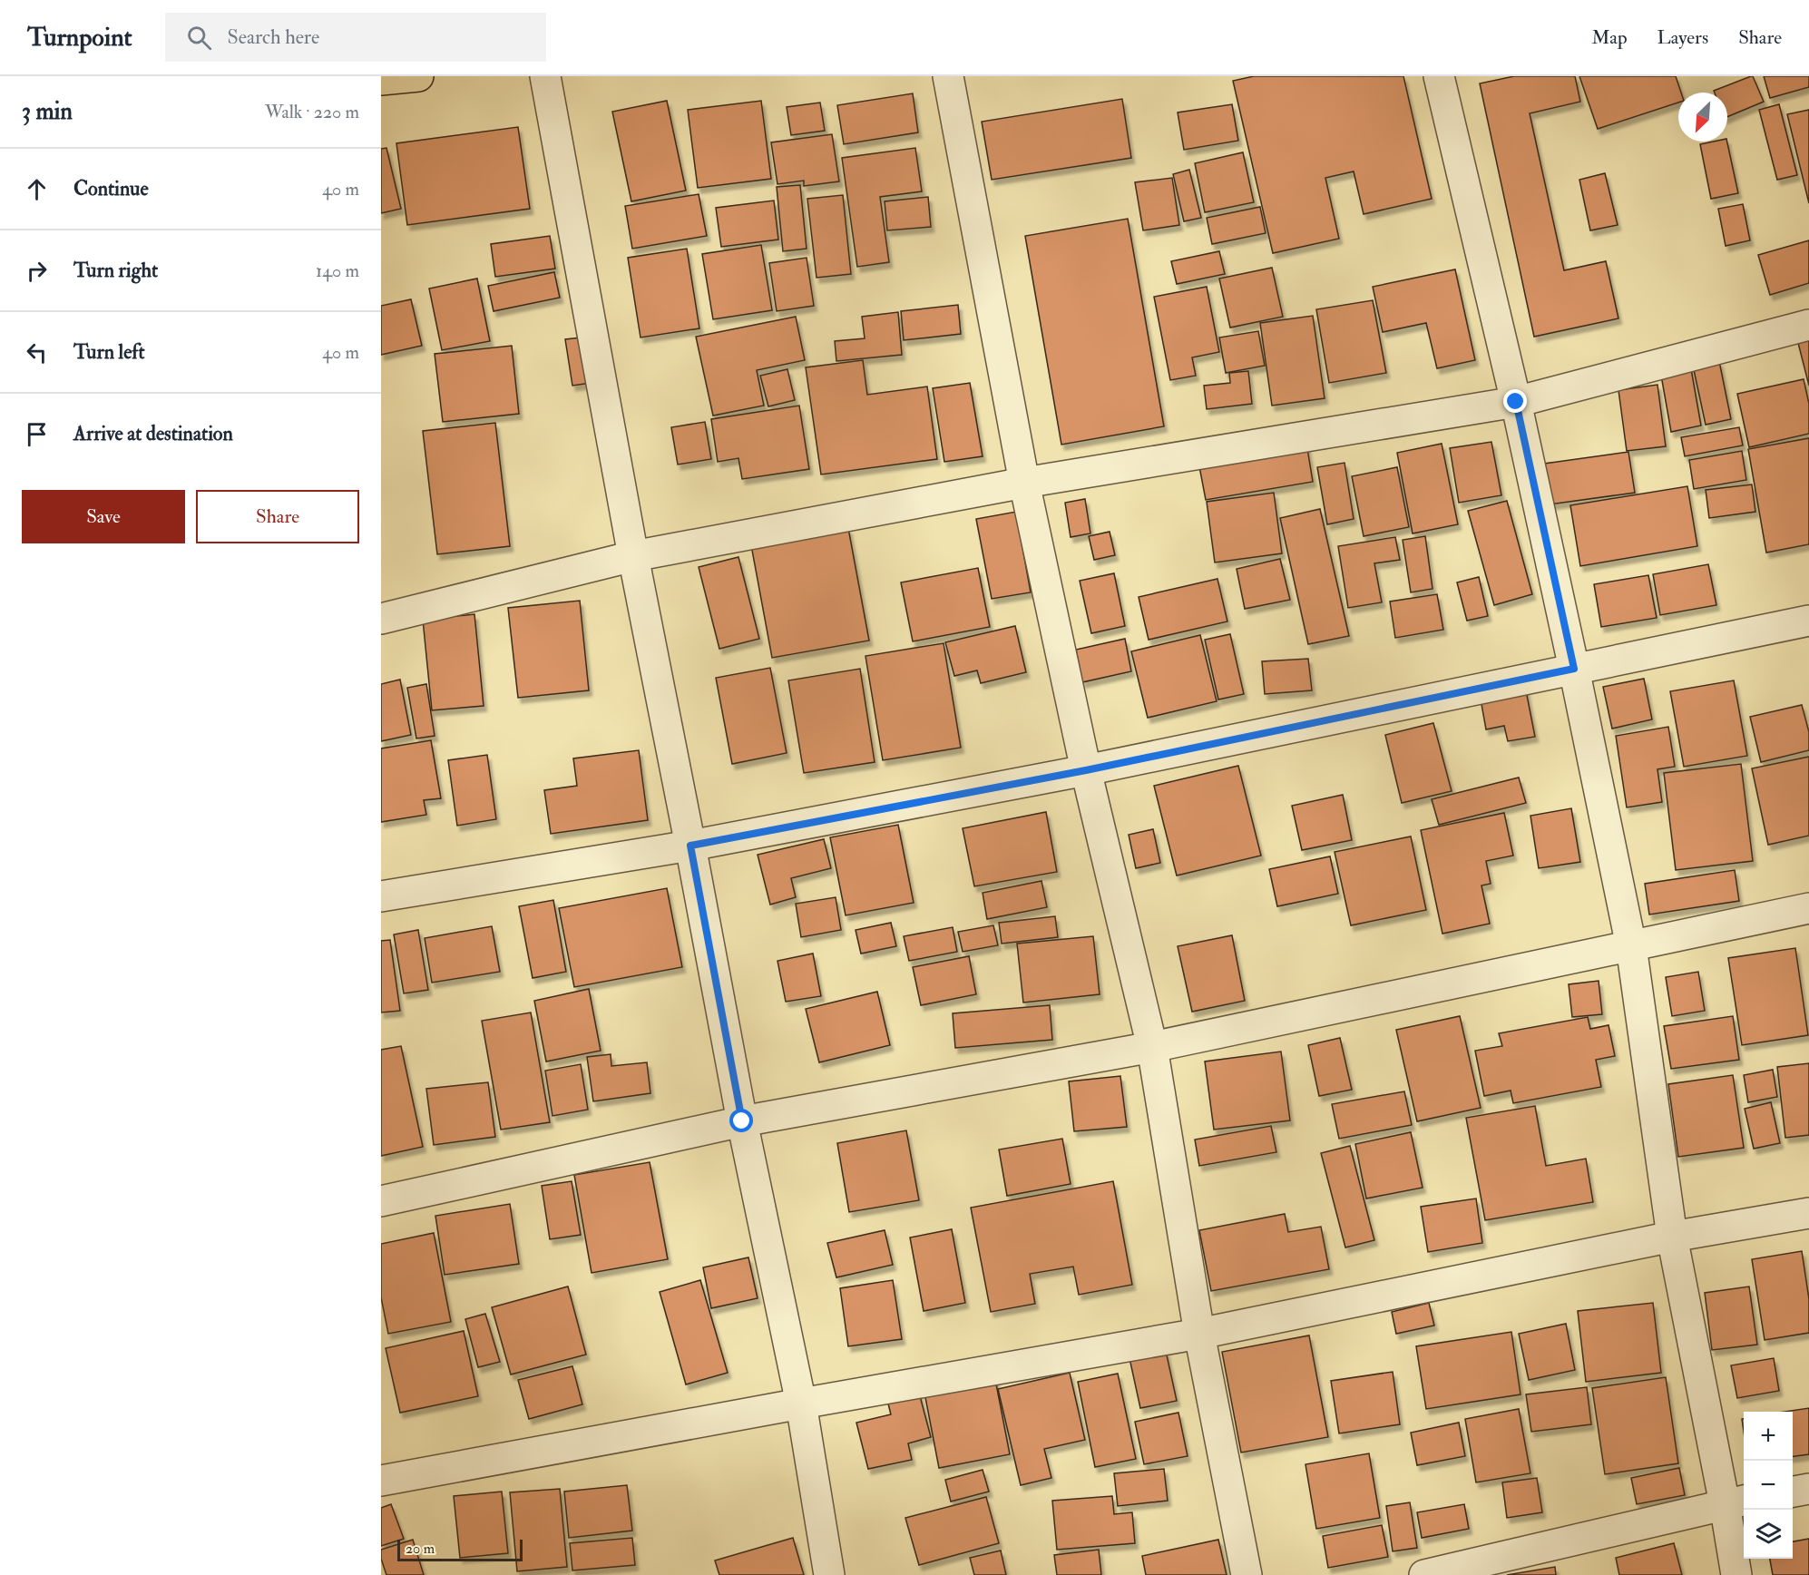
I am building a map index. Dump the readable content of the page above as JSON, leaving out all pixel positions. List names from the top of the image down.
{
  "scale_bar": "20 m",
  "north": "bottom left",
  "page": {
    "header": "Turnpoint",
    "search": "Search here",
    "nav": ["Map", "Layers", "Share"],
    "heading": ["3 min", "Walk · 220 m"],
    "list": [
      ["Continue", "40 m"],
      ["Turn right", "140 m"],
      ["Turn left", "40 m"],
      "Arrive at destination"
    ],
    "buttons": ["Save", "Share"],
    "map_buttons": ["+", "−"],
    "scale": "20 m"
  }
}
